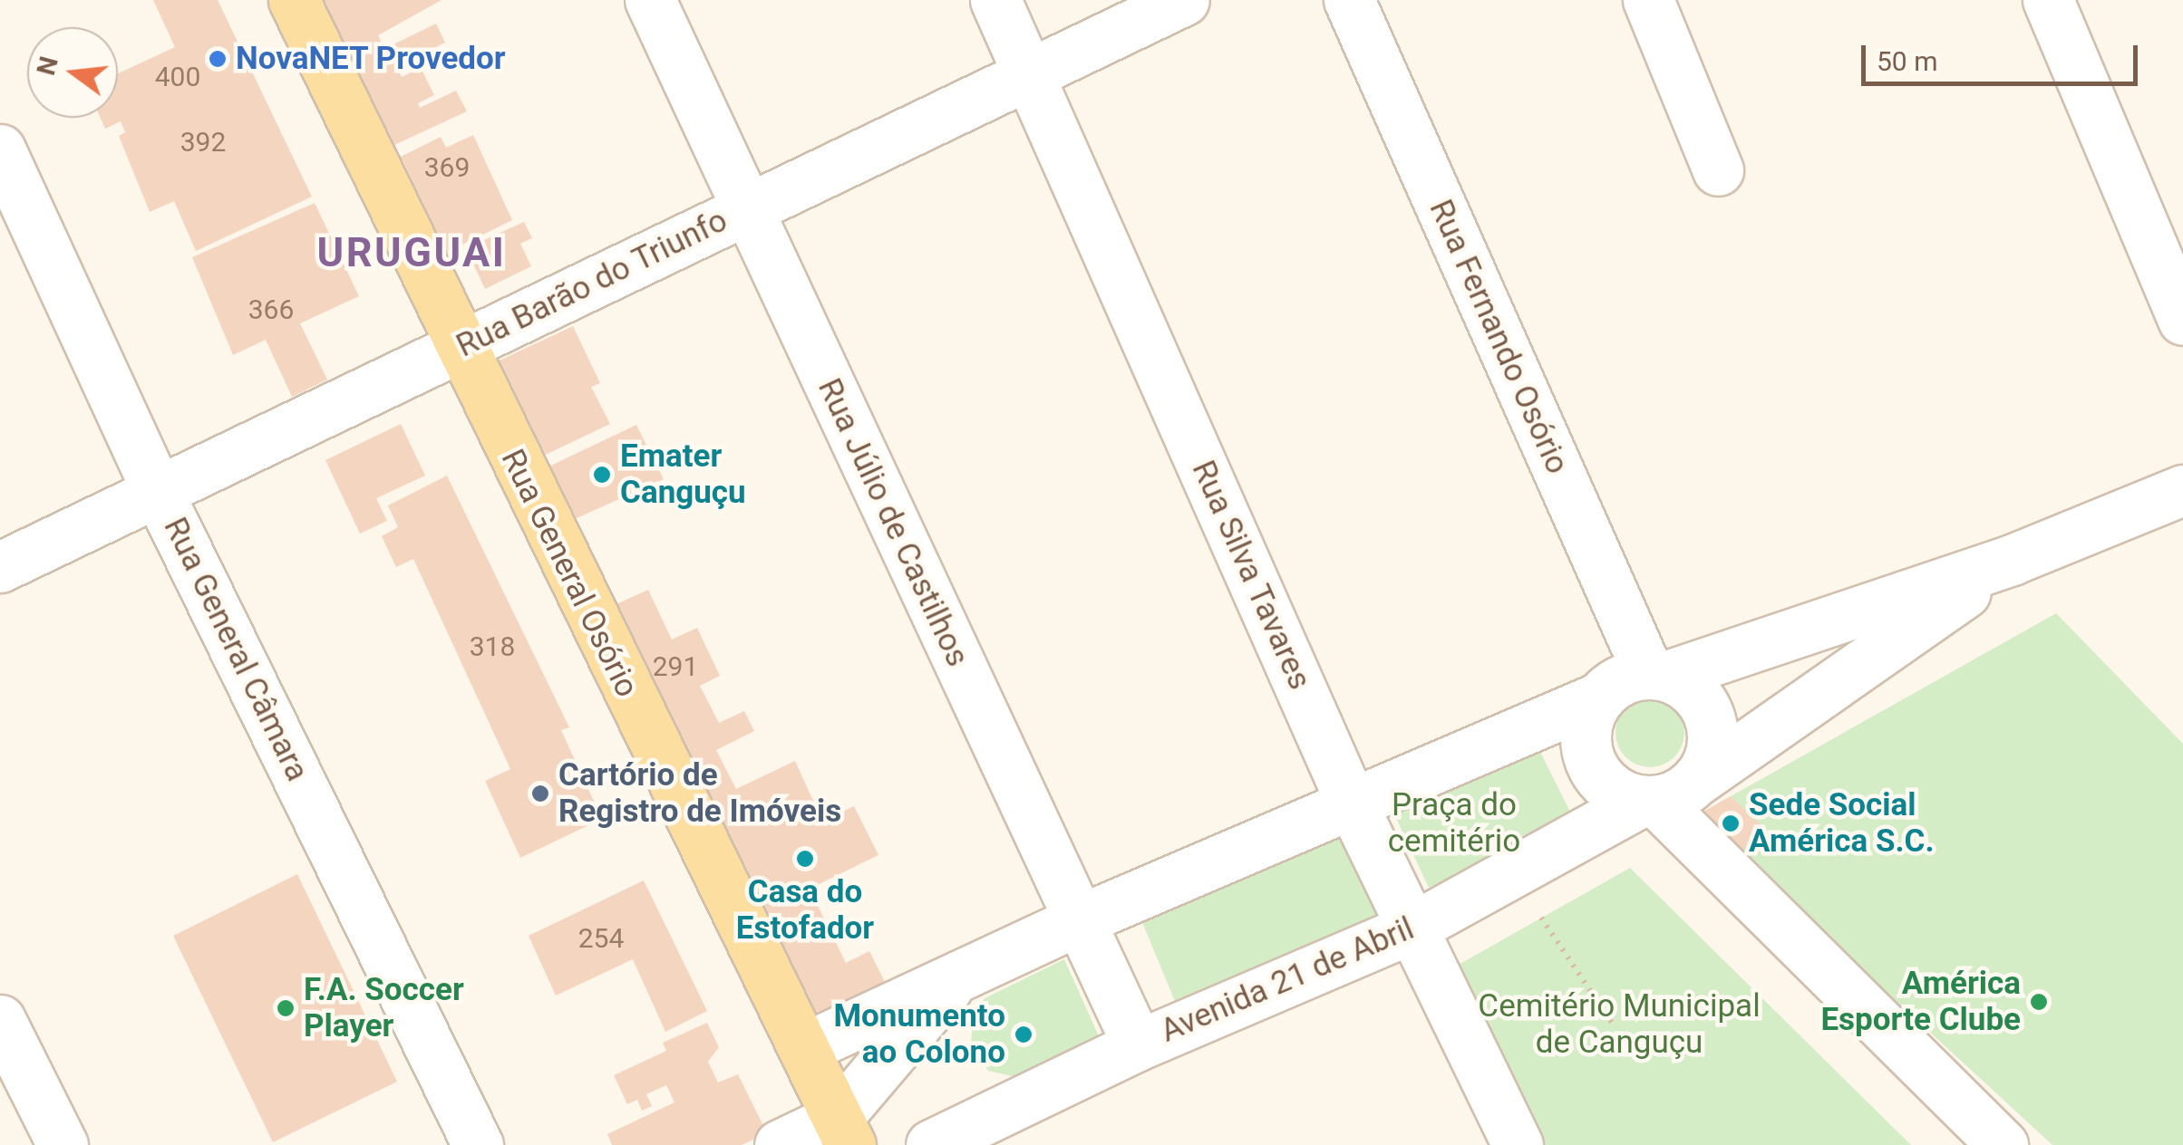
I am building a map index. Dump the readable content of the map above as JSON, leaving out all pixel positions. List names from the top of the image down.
{
  "streets": {
    "main road": ["Rua General Osório"],
    "street": [
      "Rua Barão do Triunfo",
      "Rua Fernando Osório",
      "Rua Júlio de Castilhos",
      "Rua Silva Tavares",
      "Rua General Câmara",
      "Avenida 21 de Abril"
    ]
  },
  "crossings": [
    ["Rua Barão do Triunfo", "Rua Júlio de Castilhos"],
    ["Rua Barão do Triunfo", "Rua General Osório"],
    ["Rua Barão do Triunfo", "Rua Silva Tavares"],
    ["Rua Barão do Triunfo", "Rua General Câmara"],
    ["Rua Fernando Osório", "Avenida 21 de Abril"],
    ["Rua Júlio de Castilhos", "Avenida 21 de Abril"],
    ["Rua Silva Tavares", "Avenida 21 de Abril"]
  ],
  "districts": ["URUGUAI"],
  "parks": ["Praça do cemitério", "Cemitério Municipal de Canguçu"],
  "places": [
    "NovaNET Provedor",
    "Emater Canguçu",
    "Cartório de Registro de Imóveis",
    "Sede Social América S.C.",
    "Casa do Estofador",
    "América Esporte Clube",
    "F.A. Soccer Player",
    "Monumento ao Colono"
  ],
  "house_numbers": [
    "400",
    "392",
    "369",
    "366",
    "318",
    "291",
    "254"
  ],
  "scale_bar": "50 m",
  "north": "left"
}
